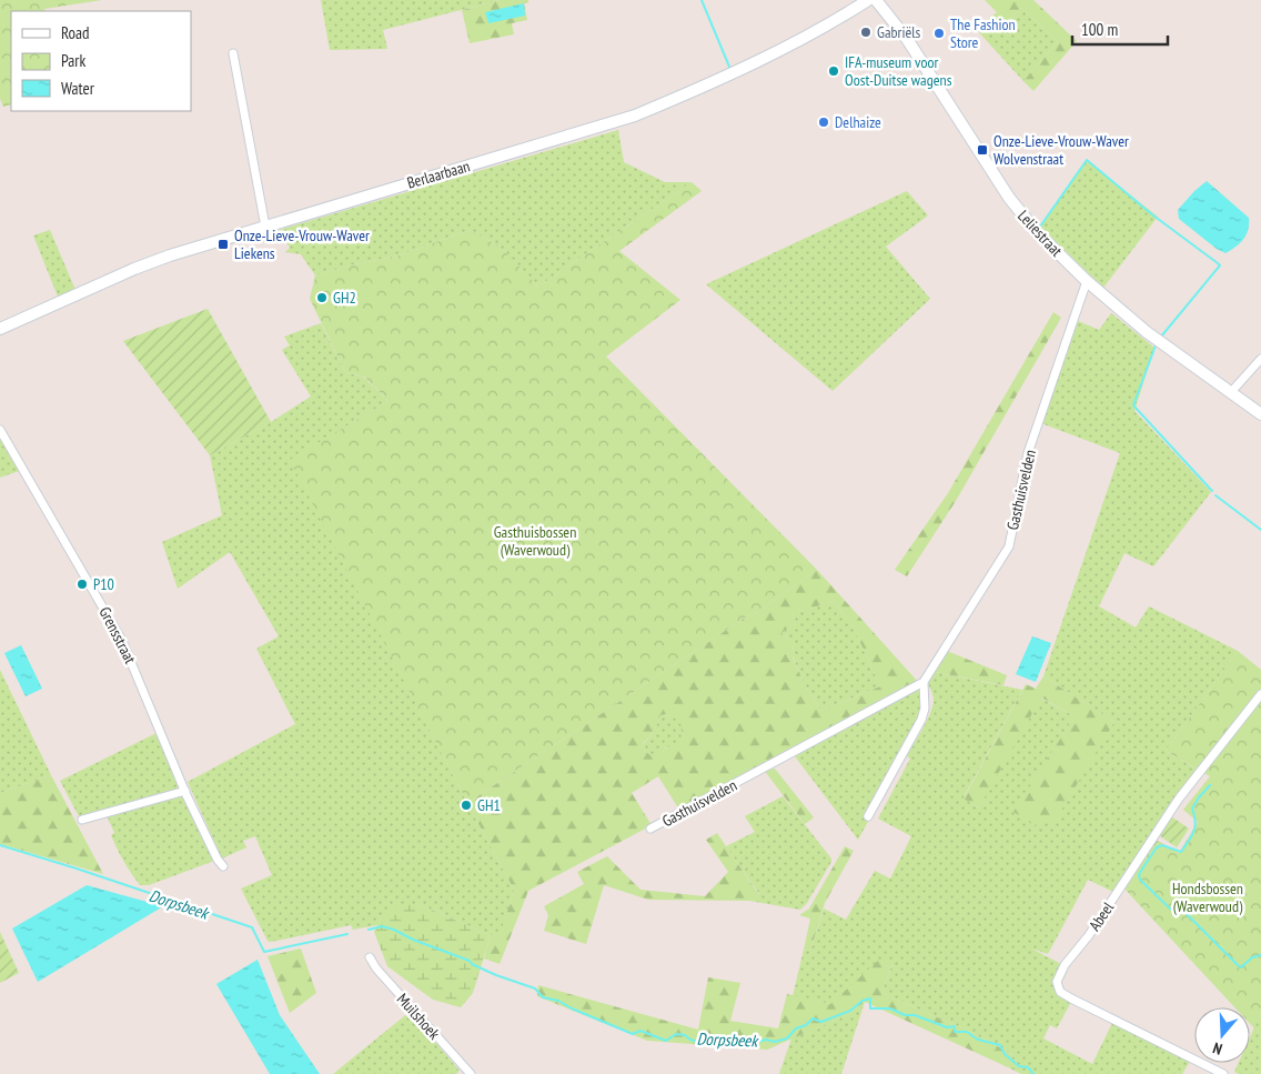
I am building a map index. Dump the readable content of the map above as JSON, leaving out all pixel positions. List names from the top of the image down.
{
  "streets": {
    "street": [
      "Berlaarbaan",
      "Leliestraat",
      "Gasthuisvelden",
      "Grensstraat",
      "Abeel",
      "Muilshoek"
    ]
  },
  "crossings": [
    ["Leliestraat", "Gasthuisvelden"]
  ],
  "water": ["Dorpsbeek"],
  "parks": ["Gasthuisbossen (Waverwoud)", "Hondsbossen (Waverwoud)"],
  "places": {
    "other": [
      "Gabriëls",
      "The Fashion Store",
      "IFA-museum voor Oost-Duitse wagens",
      "Delhaize",
      "GH2",
      "P10",
      "GH1"
    ],
    "transit": ["Onze-Lieve-Vrouw-Waver Wolvenstraat", "Onze-Lieve-Vrouw-Waver Liekens"]
  },
  "legend": ["Road", "Park", "Water"],
  "scale_bar": "100 m",
  "north": "bottom"
}
